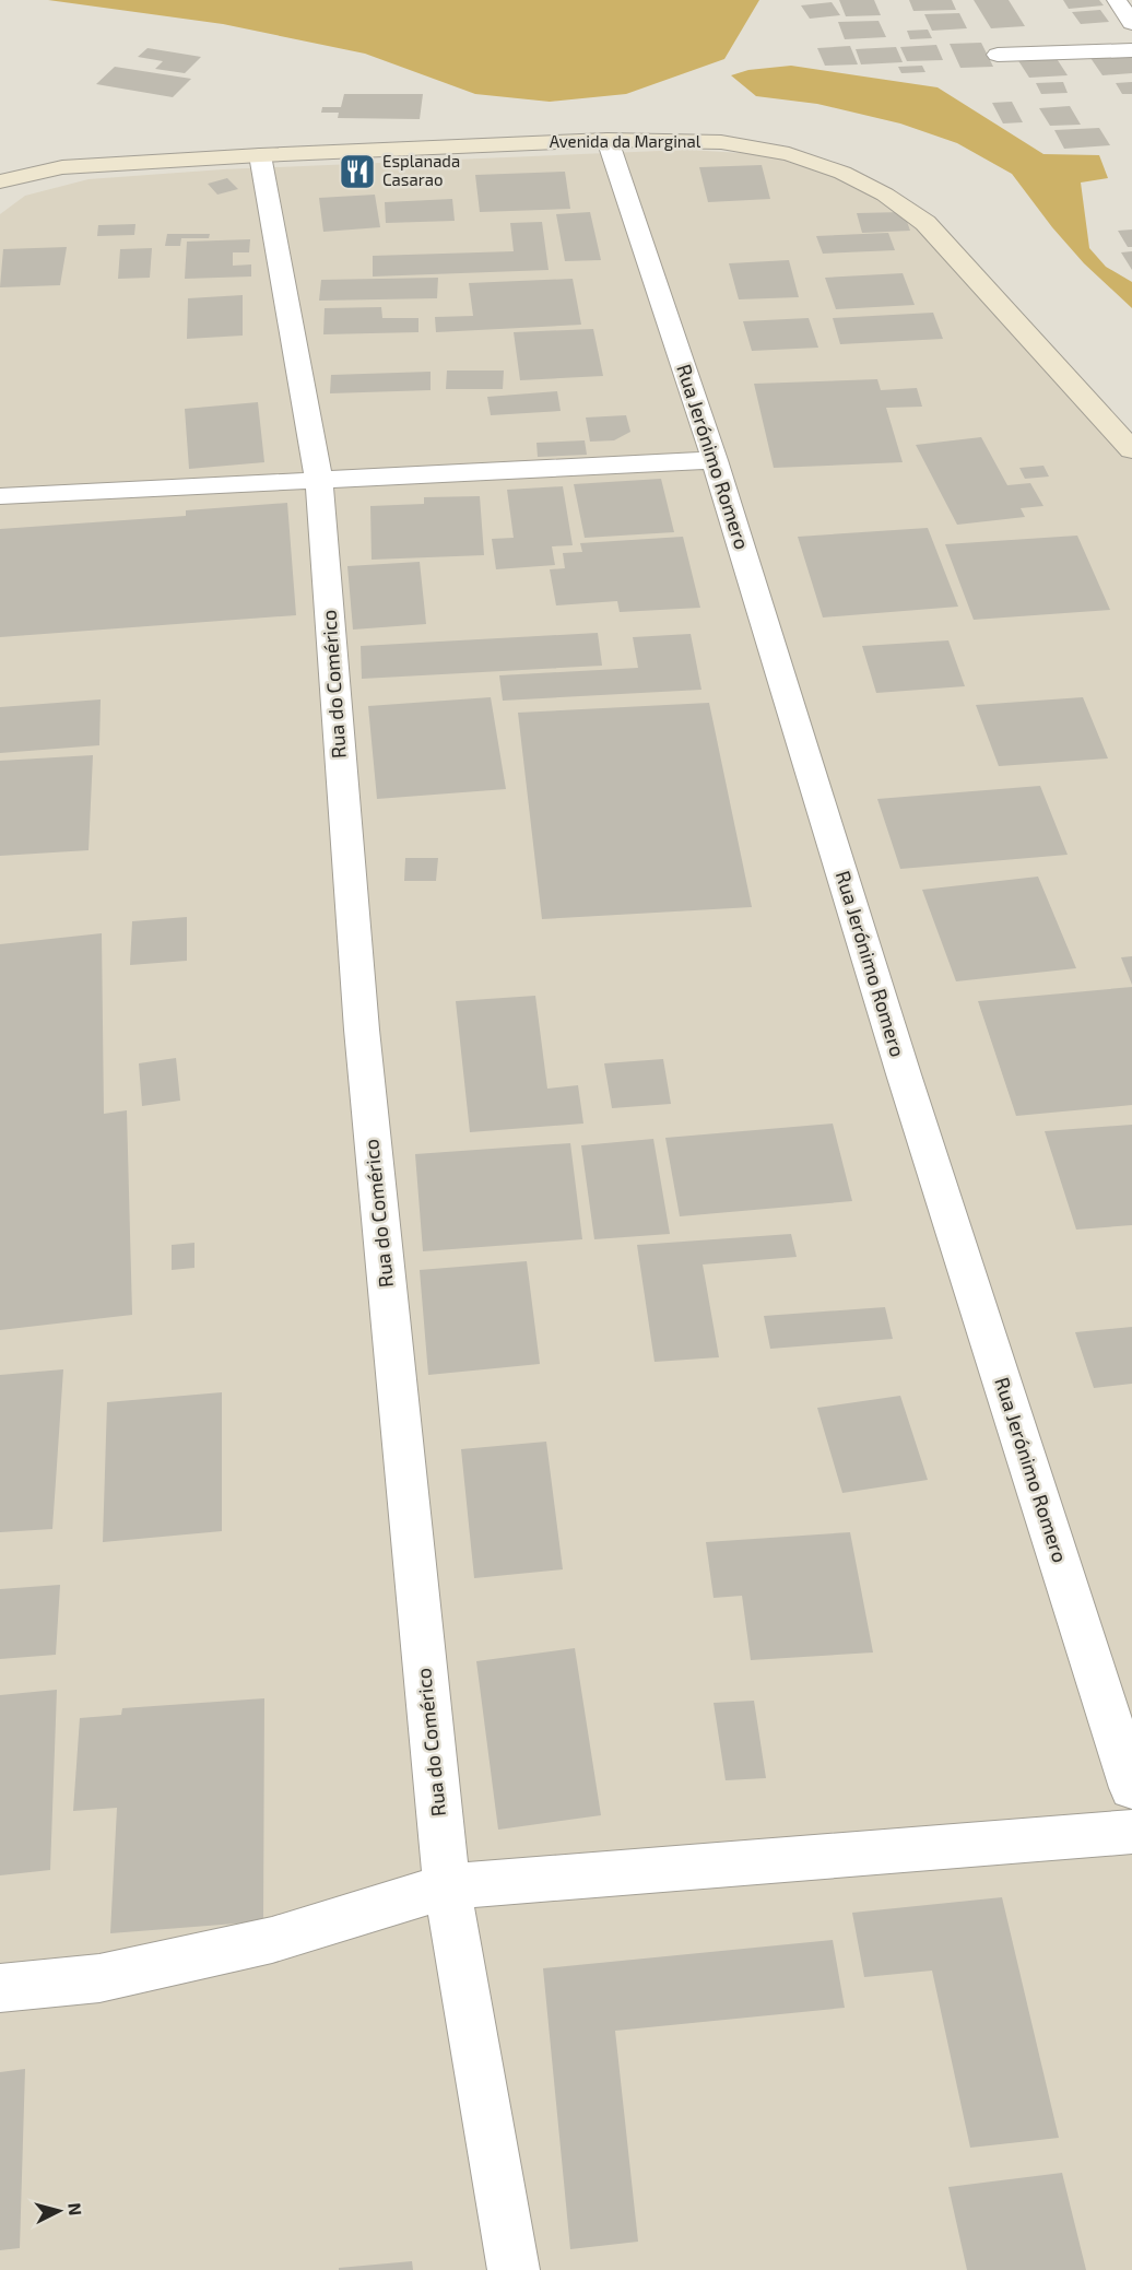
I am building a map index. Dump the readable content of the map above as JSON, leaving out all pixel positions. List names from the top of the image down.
{
  "streets": {
    "street": ["Avenida da Marginal", "Rua Jerónimo Romero", "Rua do Comérico"]
  },
  "crossings": [
    ["Avenida da Marginal", "Rua Jerónimo Romero"],
    ["Avenida da Marginal", "Rua do Comérico"]
  ],
  "places": {
    "restaurant": ["Esplanada Casarao"]
  },
  "north": "right"
}
